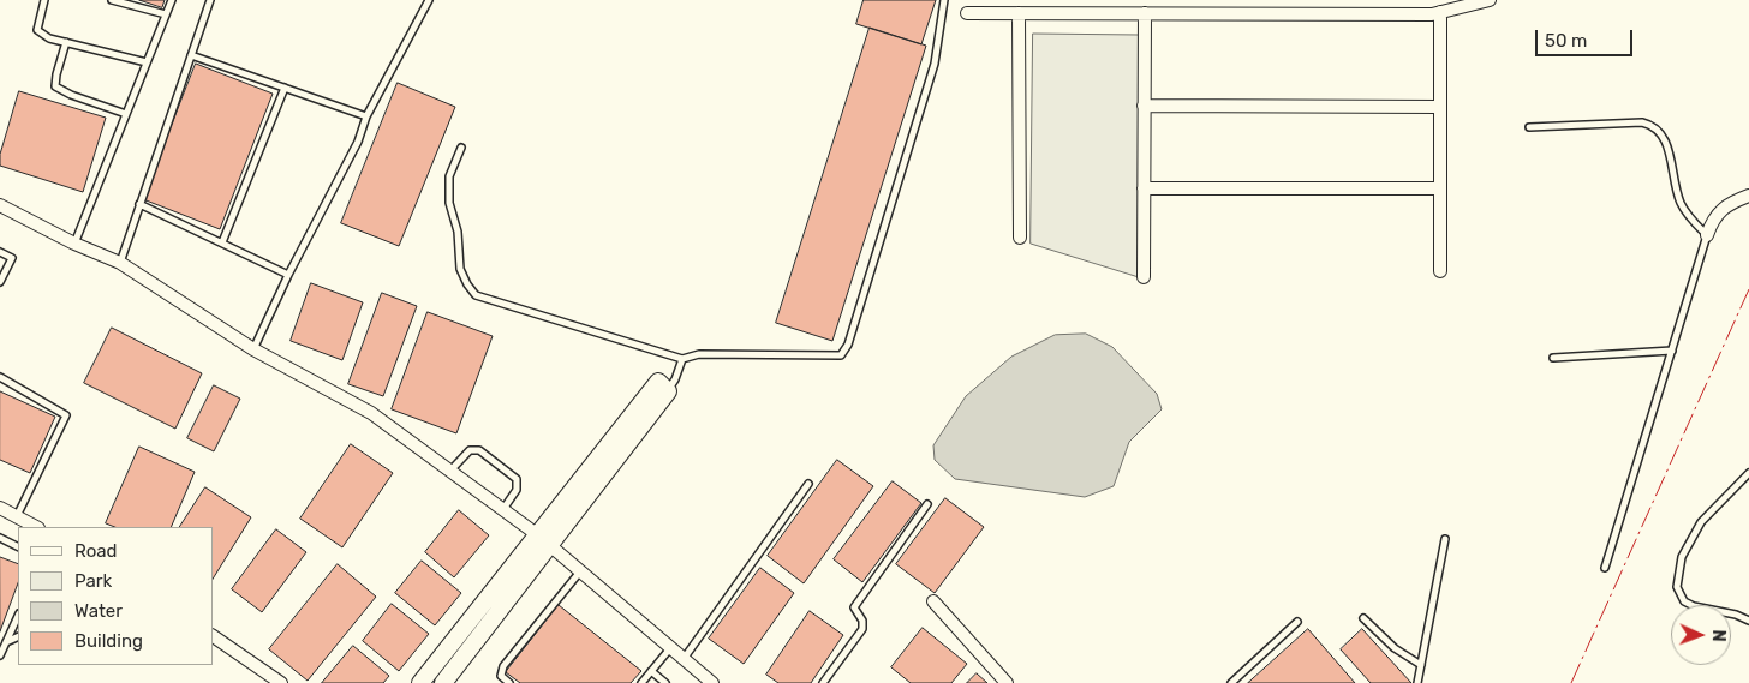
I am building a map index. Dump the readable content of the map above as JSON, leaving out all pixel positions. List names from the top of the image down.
{
  "legend": [
    "Road",
    "Park",
    "Water",
    "Building"
  ],
  "scale_bar": "50 m",
  "north": "right"
}
